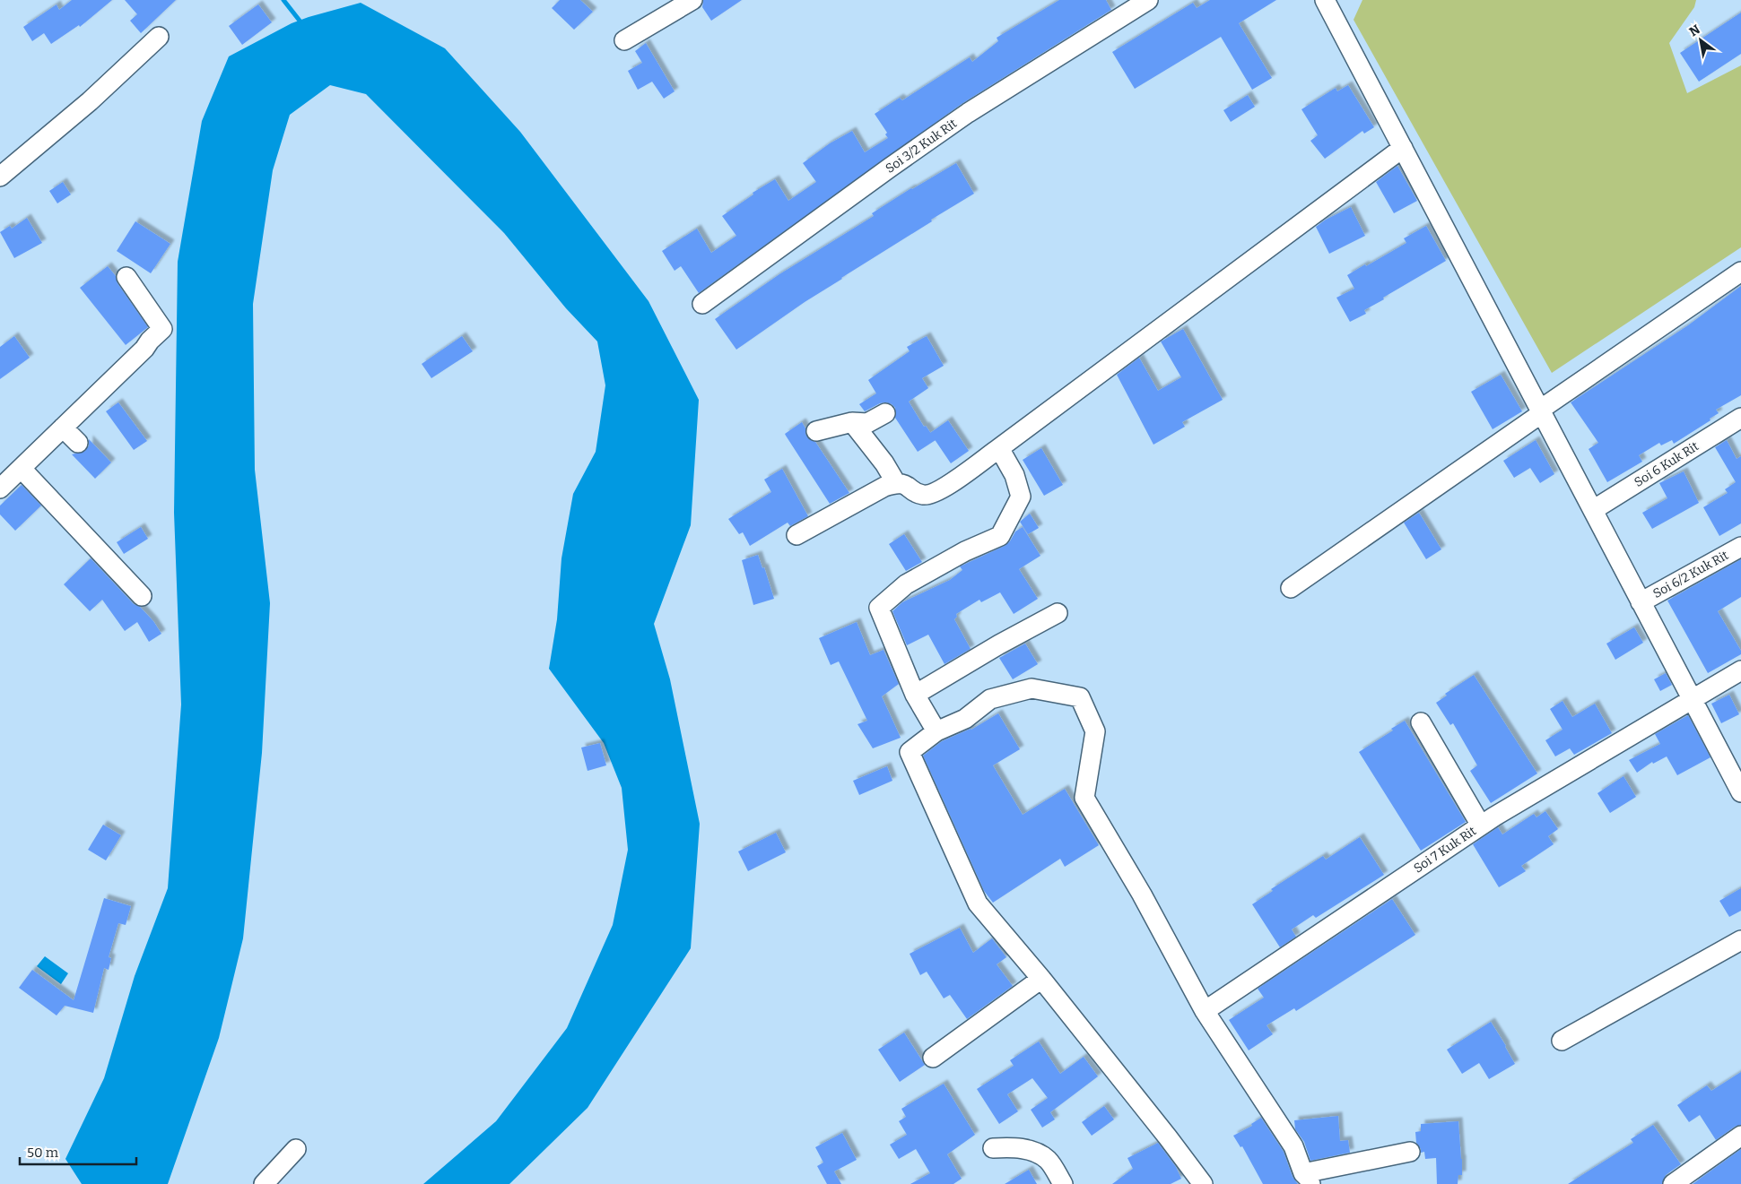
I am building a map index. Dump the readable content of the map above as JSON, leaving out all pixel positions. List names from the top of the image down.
{
  "streets": {
    "street": [
      "Soi 3/2 Kuk Rit",
      "Soi 6 Kuk Rit",
      "Soi 6/2 Kuk Rit",
      "Soi 7 Kuk Rit"
    ]
  },
  "scale_bar": "50 m",
  "north": "top left"
}
